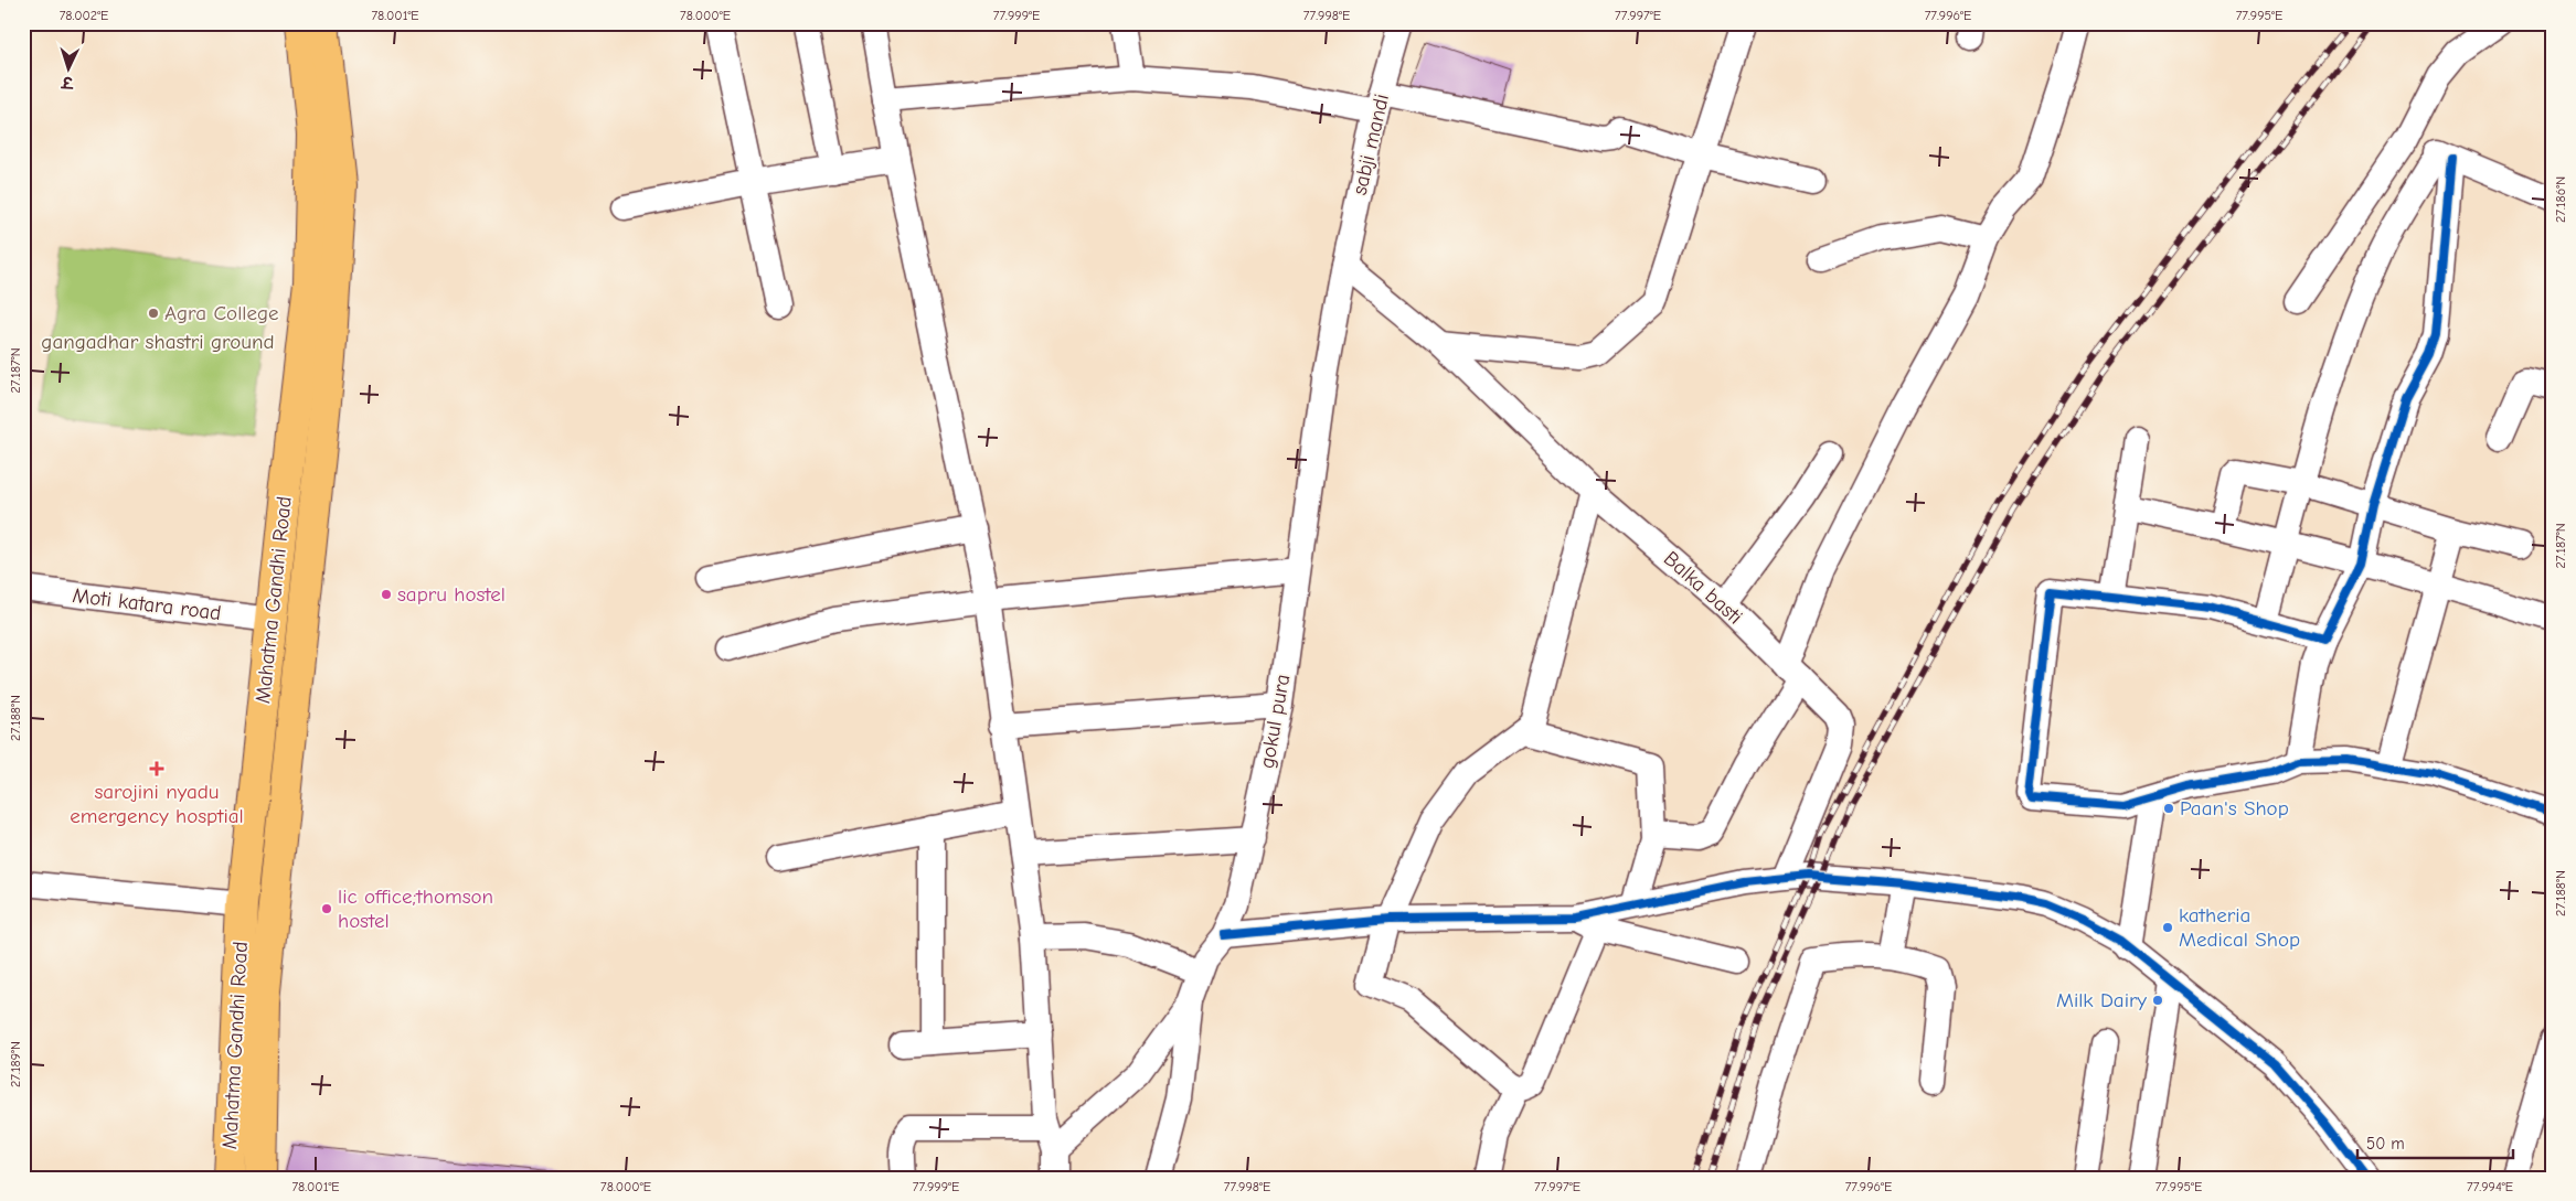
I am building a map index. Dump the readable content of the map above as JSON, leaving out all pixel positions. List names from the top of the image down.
{
  "streets": {
    "highway": ["Mahatma Gandhi Road"],
    "street": [
      "sabji mandi",
      "Balka basti",
      "Moti katara road",
      "gokul pura"
    ]
  },
  "crossings": [
    ["sabji mandi", "Balka basti"],
    ["sabji mandi", "gokul pura"],
    ["Balka basti", "gokul pura"],
    ["Mahatma Gandhi Road", "Moti katara road"]
  ],
  "parks": ["gangadhar shastri ground"],
  "places": {
    "other": [
      "Agra College",
      "sapru hostel",
      "Paan's Shop",
      "lic office;thomson hostel",
      "katheria Medical Shop",
      "Milk Dairy"
    ],
    "health": ["sarojini nyadu emergency hosptial"]
  },
  "scale_bar": "50 m",
  "north": "bottom",
  "coordinates": [
    "78.002°E",
    "78.001°E",
    "78.000°E",
    "77.999°E",
    "77.998°E",
    "77.997°E",
    "77.996°E",
    "77.995°E",
    "27.186°N",
    "27.187°N",
    "27.188°N",
    "27.189°N",
    "77.994°E"
  ]
}
